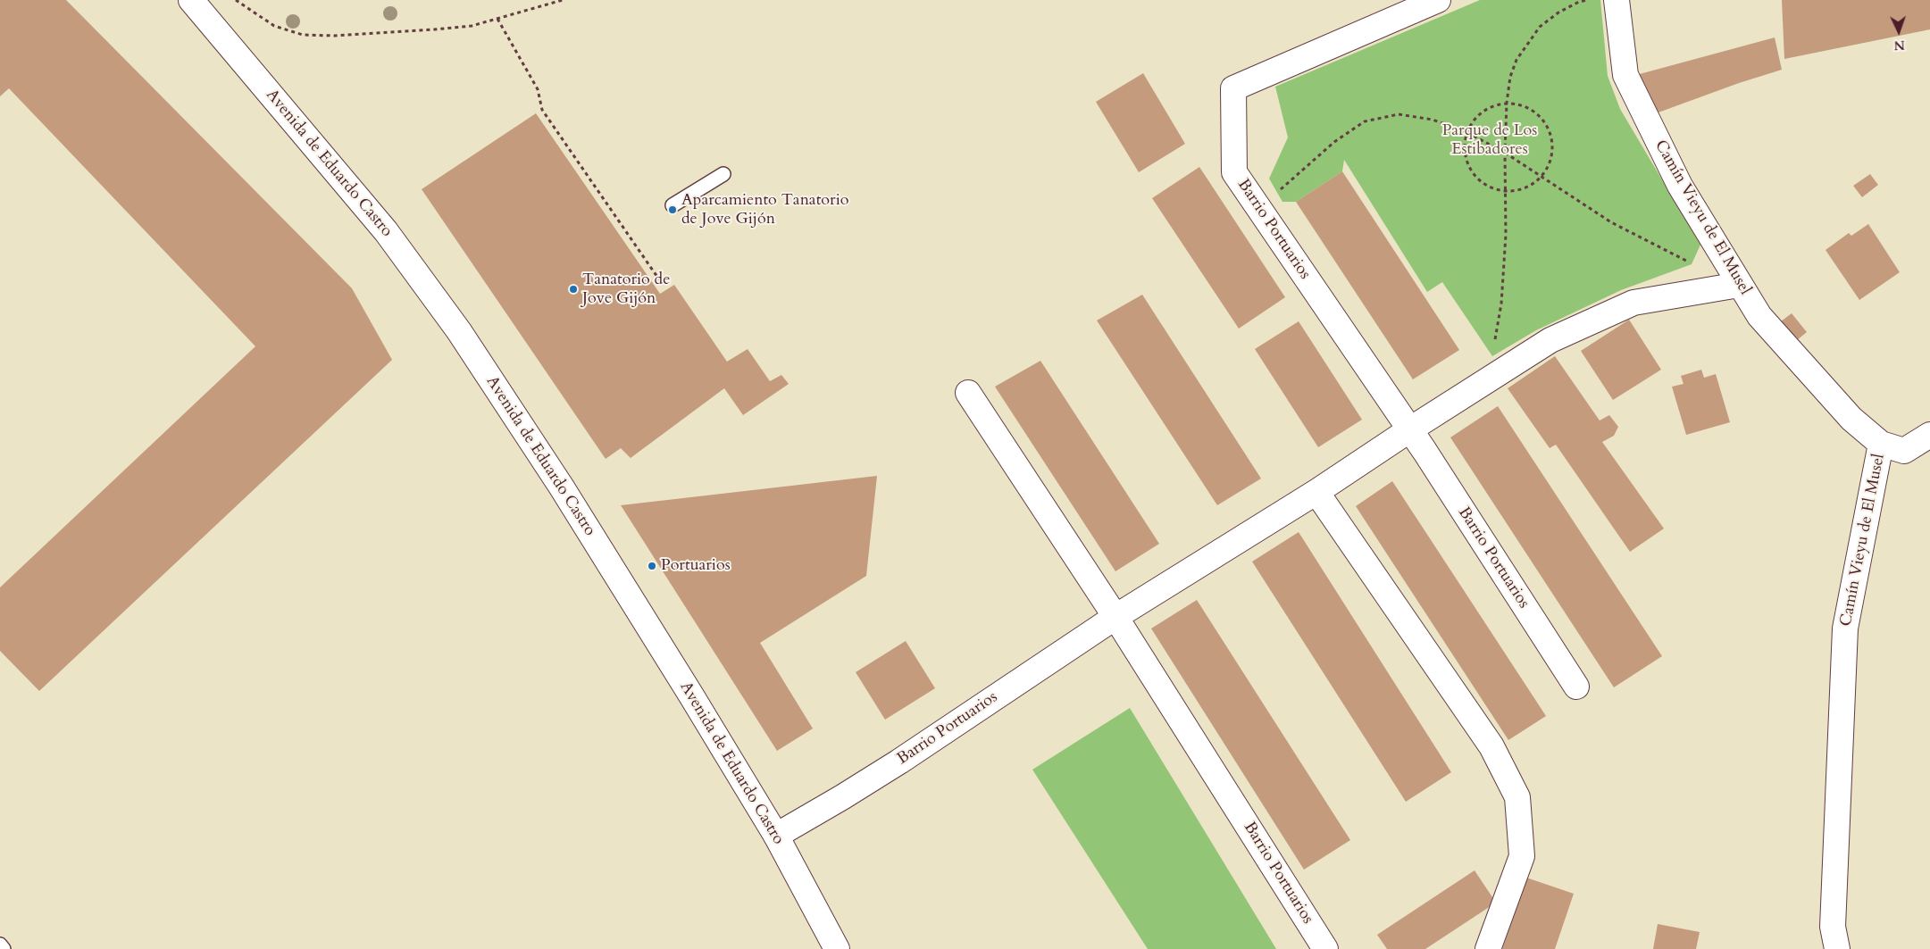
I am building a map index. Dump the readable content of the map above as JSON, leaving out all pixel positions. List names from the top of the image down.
{
  "streets": {
    "street": ["Avenida de Eduardo Castro", "Camín Vieyu de El Musel", "Barrio Portuarios"]
  },
  "crossings": [
    ["Avenida de Eduardo Castro", "Barrio Portuarios"],
    ["Camín Vieyu de El Musel", "Barrio Portuarios"]
  ],
  "parks": ["Parque de Los Estibadores"],
  "places": ["Aparcamiento Tanatorio de Jove Gijón", "Tanatorio de Jove Gijón", "Portuarios"],
  "north": "bottom"
}
